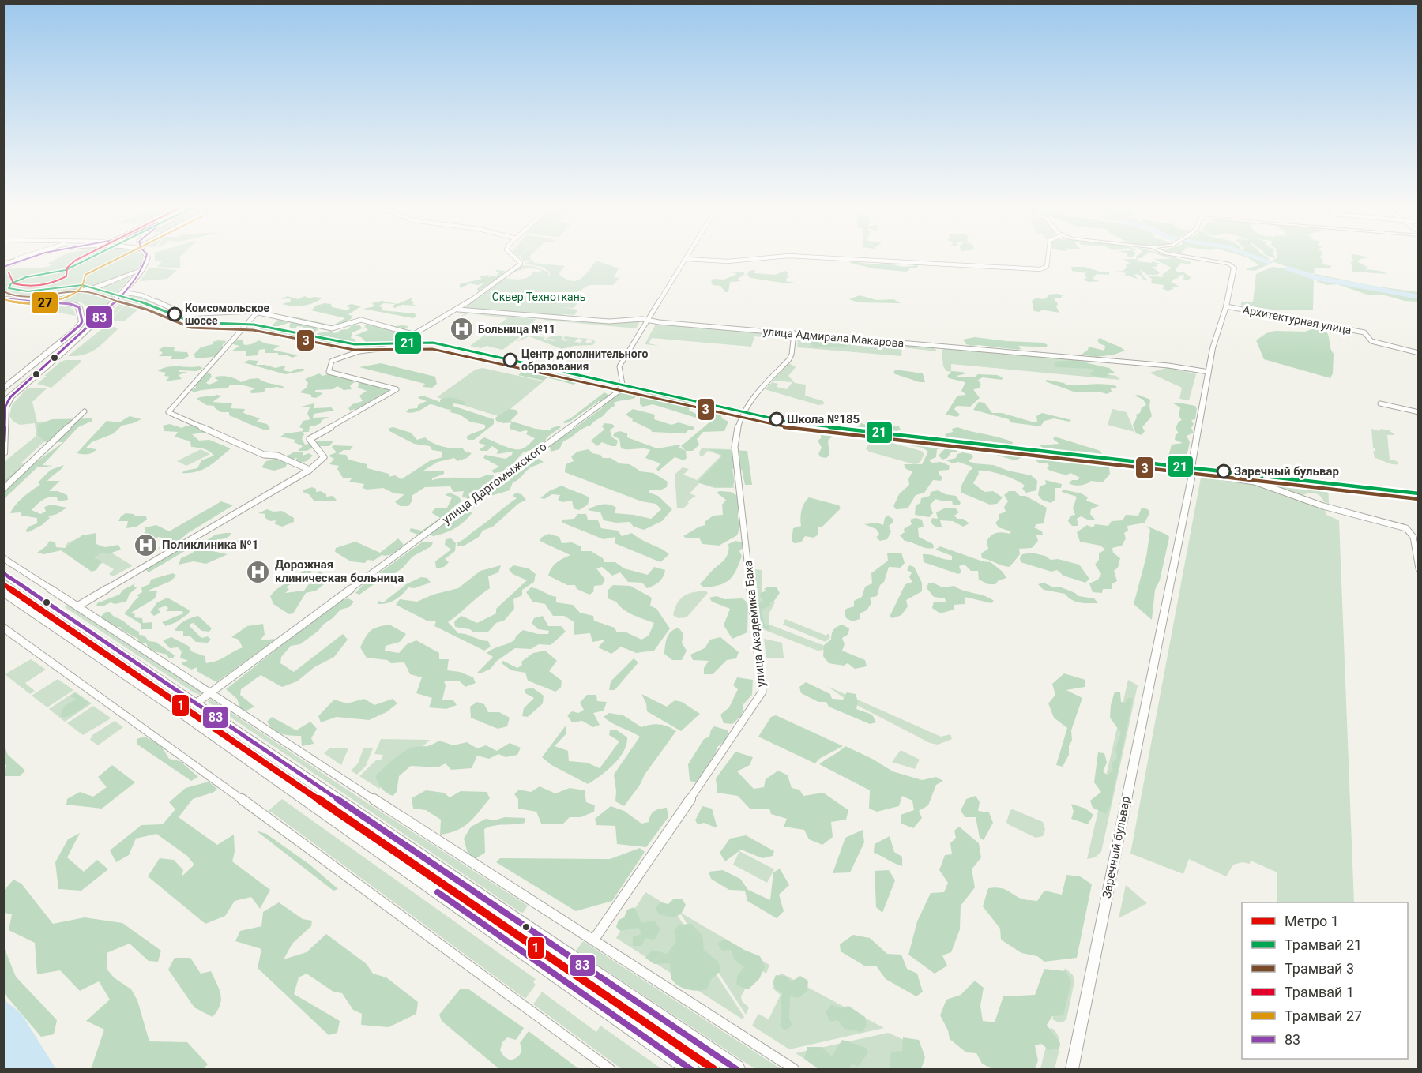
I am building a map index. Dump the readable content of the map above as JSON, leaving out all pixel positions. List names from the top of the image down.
{
  "streets": {
    "street": [
      "Архитектурная улица",
      "улица Адмирала Макарова",
      "улица Даргомыжского",
      "улица Академика Баха",
      "Заречный бульвар"
    ]
  },
  "crossings": [
    ["Архитектурная улица", "Заречный бульвар"],
    ["улица Адмирала Макарова", "улица Даргомыжского"],
    ["улица Адмирала Макарова", "улица Академика Баха"],
    ["улица Адмирала Макарова", "Заречный бульвар"]
  ],
  "parks": ["Сквер Техноткань"],
  "places": {
    "other": [
      "Комсомольское шоссе",
      "Центр дополнительного образования",
      "Школа №185",
      "Заречный бульвар"
    ],
    "hospital": ["Больница №11", "Поликлиника №1", "Дорожная клиническая больница"]
  },
  "lines": [
    "tram line 21",
    "tram line 1",
    "tram line 27",
    "transit line 83",
    "tram line 3",
    "metro line 1"
  ],
  "legend": [
    "Метро 1",
    "Трамвай 21",
    "Трамвай 3",
    "Трамвай 1",
    "Трамвай 27",
    "83"
  ]
}
